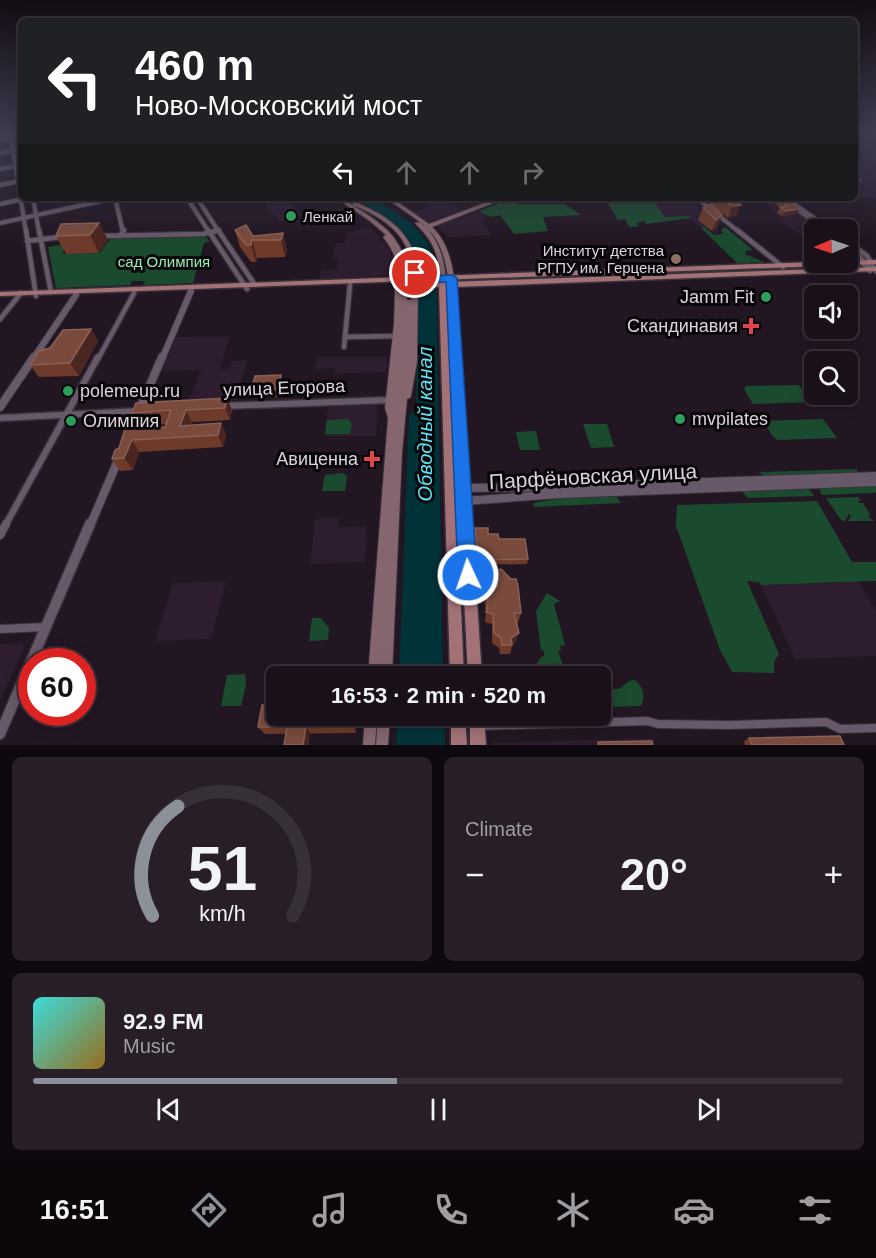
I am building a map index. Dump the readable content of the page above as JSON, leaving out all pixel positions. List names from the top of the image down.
{
  "streets": {
    "street": ["улица Егорова", "Парфёновская улица"]
  },
  "water": ["Обводный канал"],
  "parks": ["сад Олимпия"],
  "places": {
    "other": [
      "Ленкай",
      "Институт детства РГПУ им. Герцена",
      "Jamm Fit",
      "polemeup.ru",
      "mvpilates",
      "Олимпия"
    ],
    "health": ["Скандинавия", "Авиценна"]
  },
  "north": "left",
  "page": {
    "turn": ["460 m", "Ново-Московский мост"],
    "limit": "60",
    "trip": "16:53 · 2 min · 520 m",
    "tile": "Climate",
    "heat": ["−", "20°", "+"],
    "song": ["92.9 FM", "Music"],
    "tabs": "16:51",
    "gauge": ["51", "km/h"]
  }
}
